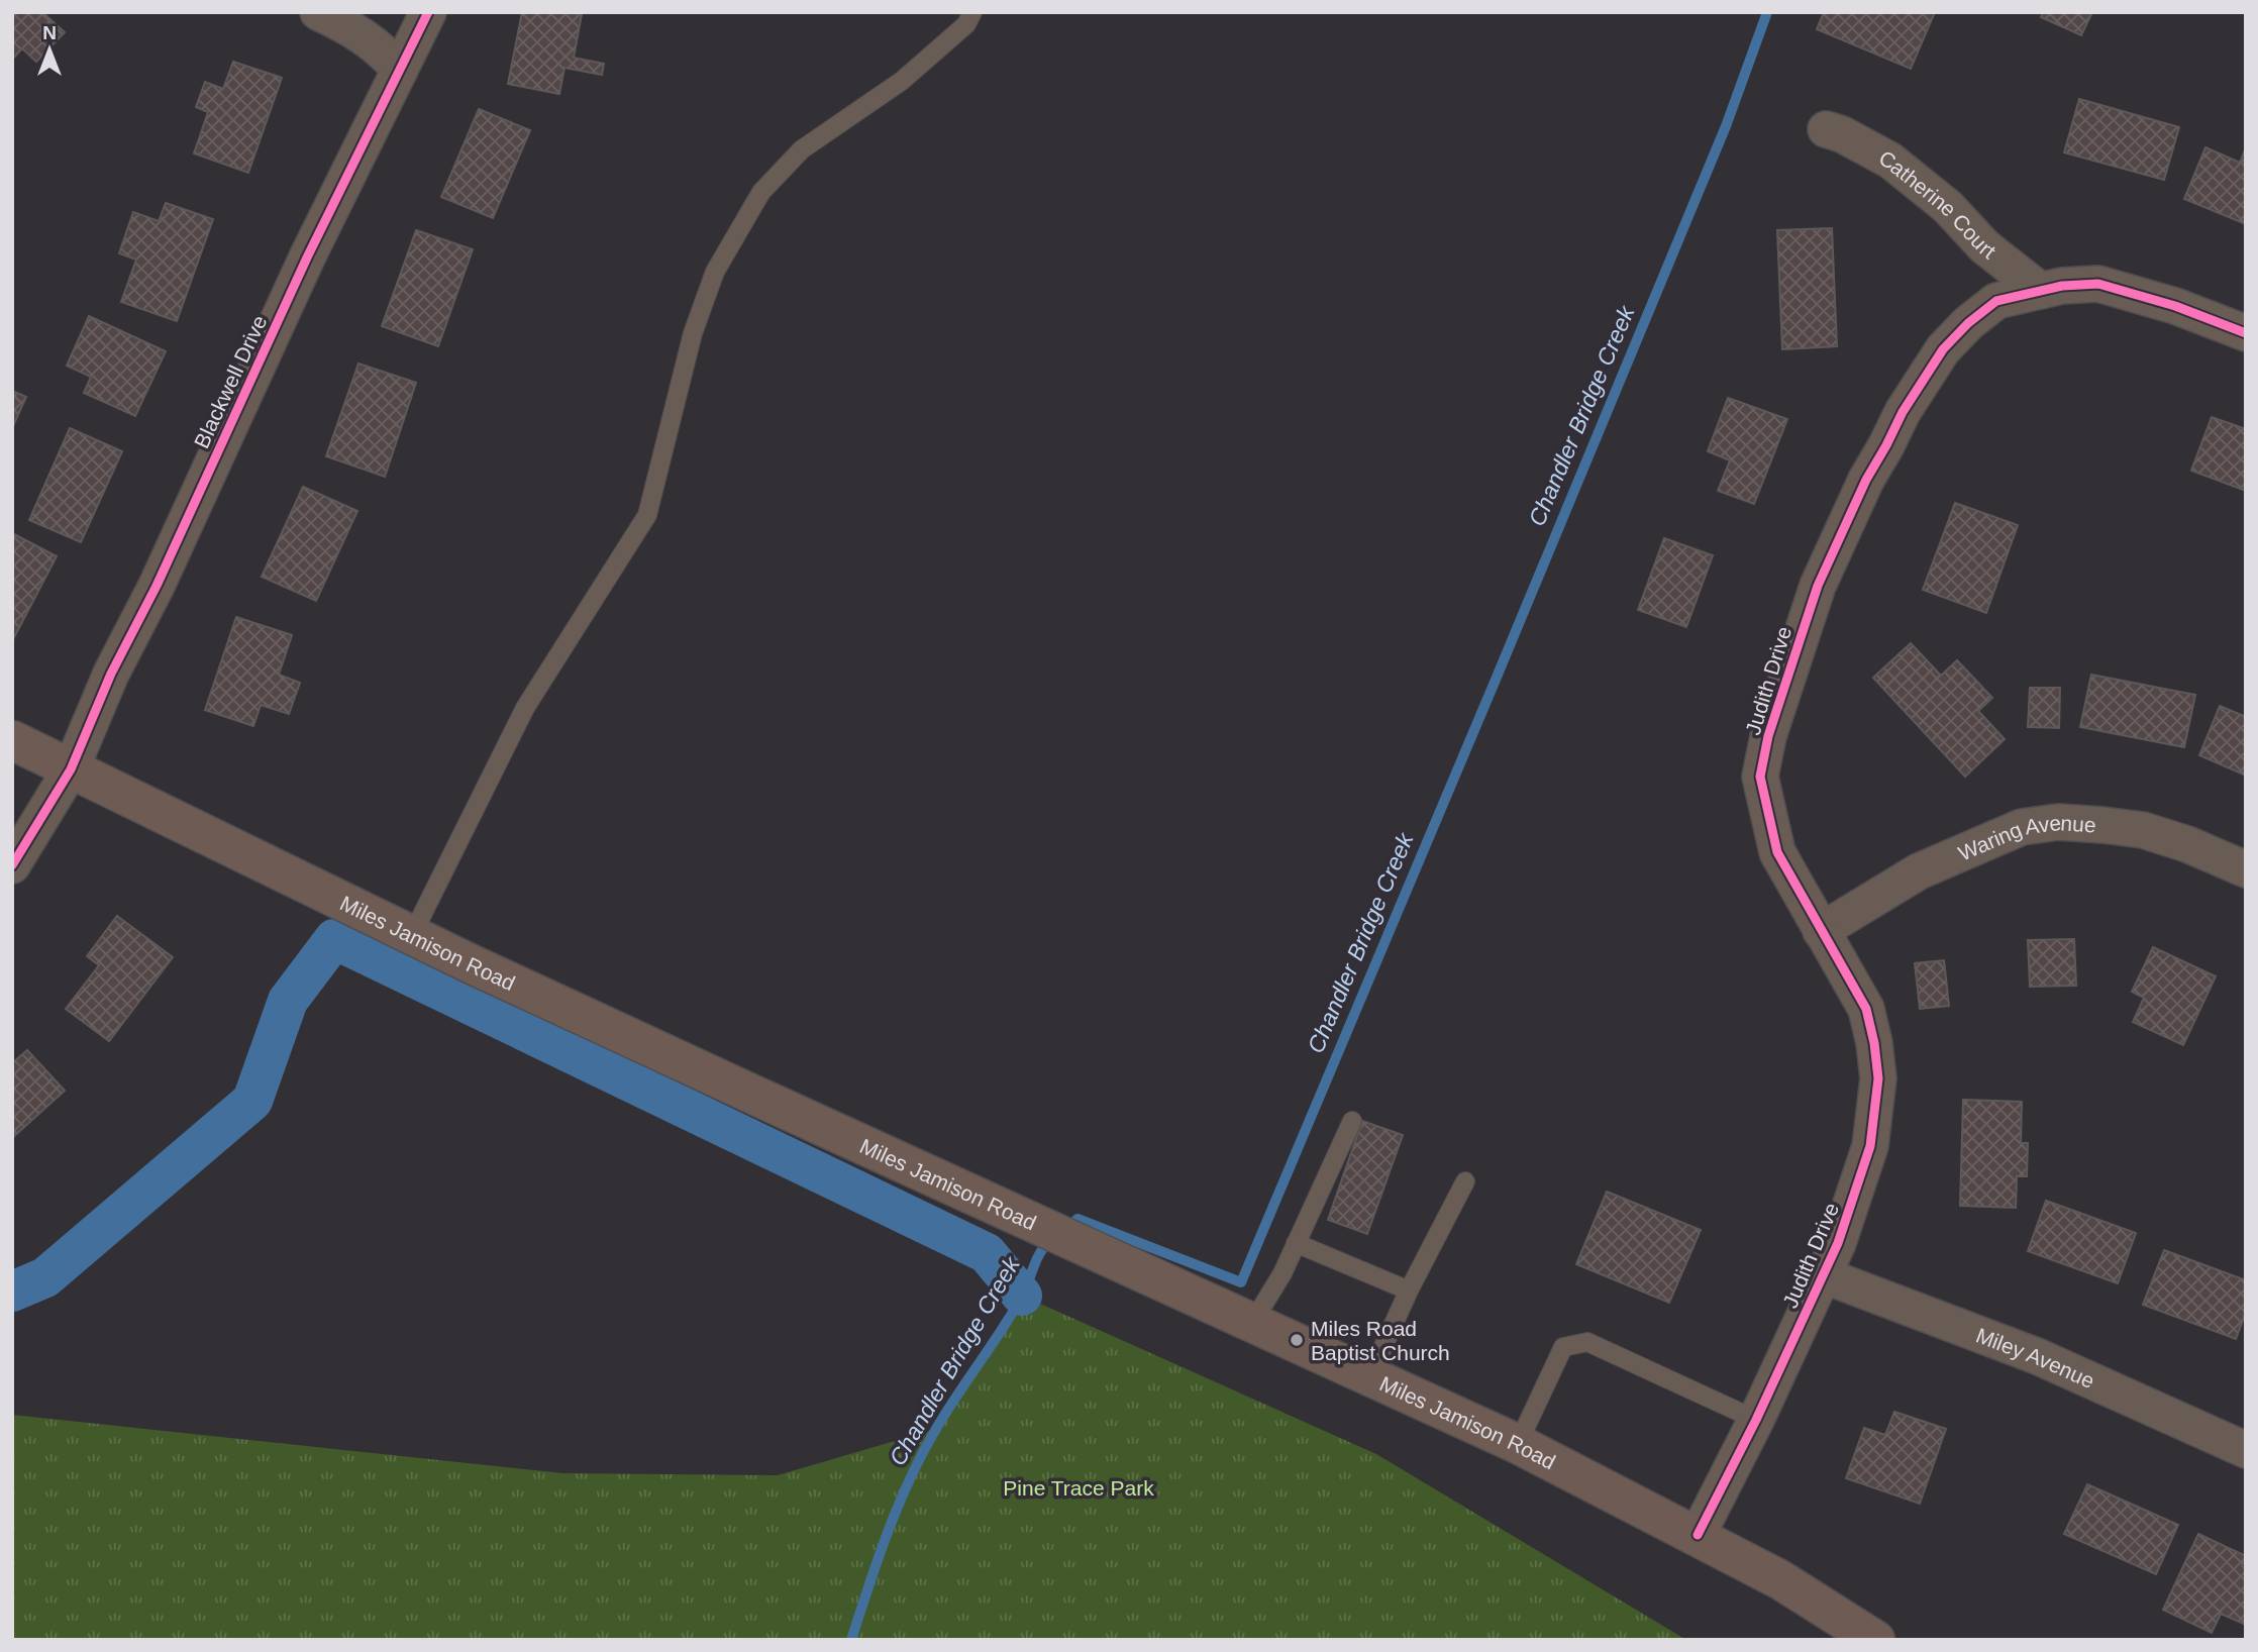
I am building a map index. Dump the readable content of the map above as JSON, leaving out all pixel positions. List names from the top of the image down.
{
  "streets": {
    "main road": ["Miles Jamison Road"],
    "street": [
      "Catherine Court",
      "Blackwell Drive",
      "Judith Drive",
      "Waring Avenue",
      "Miley Avenue"
    ]
  },
  "crossings": [
    ["Catherine Court", "Judith Drive"],
    ["Blackwell Drive", "Miles Jamison Road"],
    ["Judith Drive", "Waring Avenue"],
    ["Judith Drive", "Miles Jamison Road"],
    ["Judith Drive", "Miley Avenue"]
  ],
  "water": ["Chandler Bridge Creek"],
  "parks": ["Pine Trace Park"],
  "places": ["Miles Road Baptist Church"],
  "north": "top"
}
